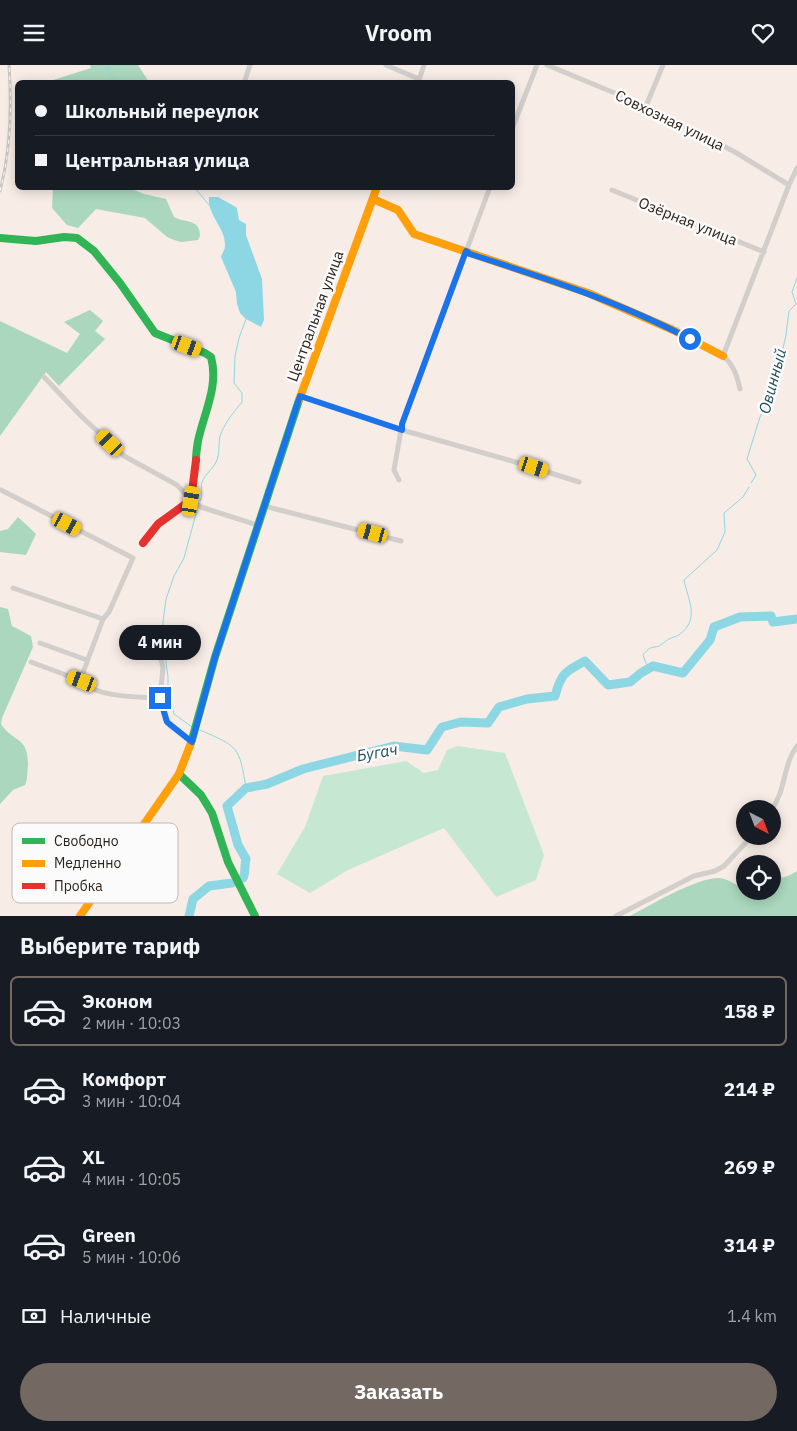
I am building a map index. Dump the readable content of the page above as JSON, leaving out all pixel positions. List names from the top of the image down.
{
  "streets": {
    "street": ["Совхозная улица", "Озёрная улица", "Центральная улица"]
  },
  "water": ["Овинный", "Бугач"],
  "legend": ["Свободно", "Медленно", "Пробка"],
  "north": "bottom right",
  "page": {
    "header": "Vroom",
    "banner": ["Школьный переулок", "Центральная улица"],
    "bubble": "4 мин",
    "heading": "Выберите тариф",
    "list": [
      {
        "name": "Эконом",
        "note": "2 мин · 10:03",
        "value": "158 ₽"
      },
      {
        "name": "Комфорт",
        "note": "3 мин · 10:04",
        "value": "214 ₽"
      },
      {
        "name": "XL",
        "note": "4 мин · 10:05",
        "value": "269 ₽"
      },
      {
        "name": "Green",
        "note": "5 мин · 10:06",
        "value": "314 ₽"
      }
    ],
    "pay": ["Наличные", "1.4 km"],
    "buttons": "Заказать"
  }
}
